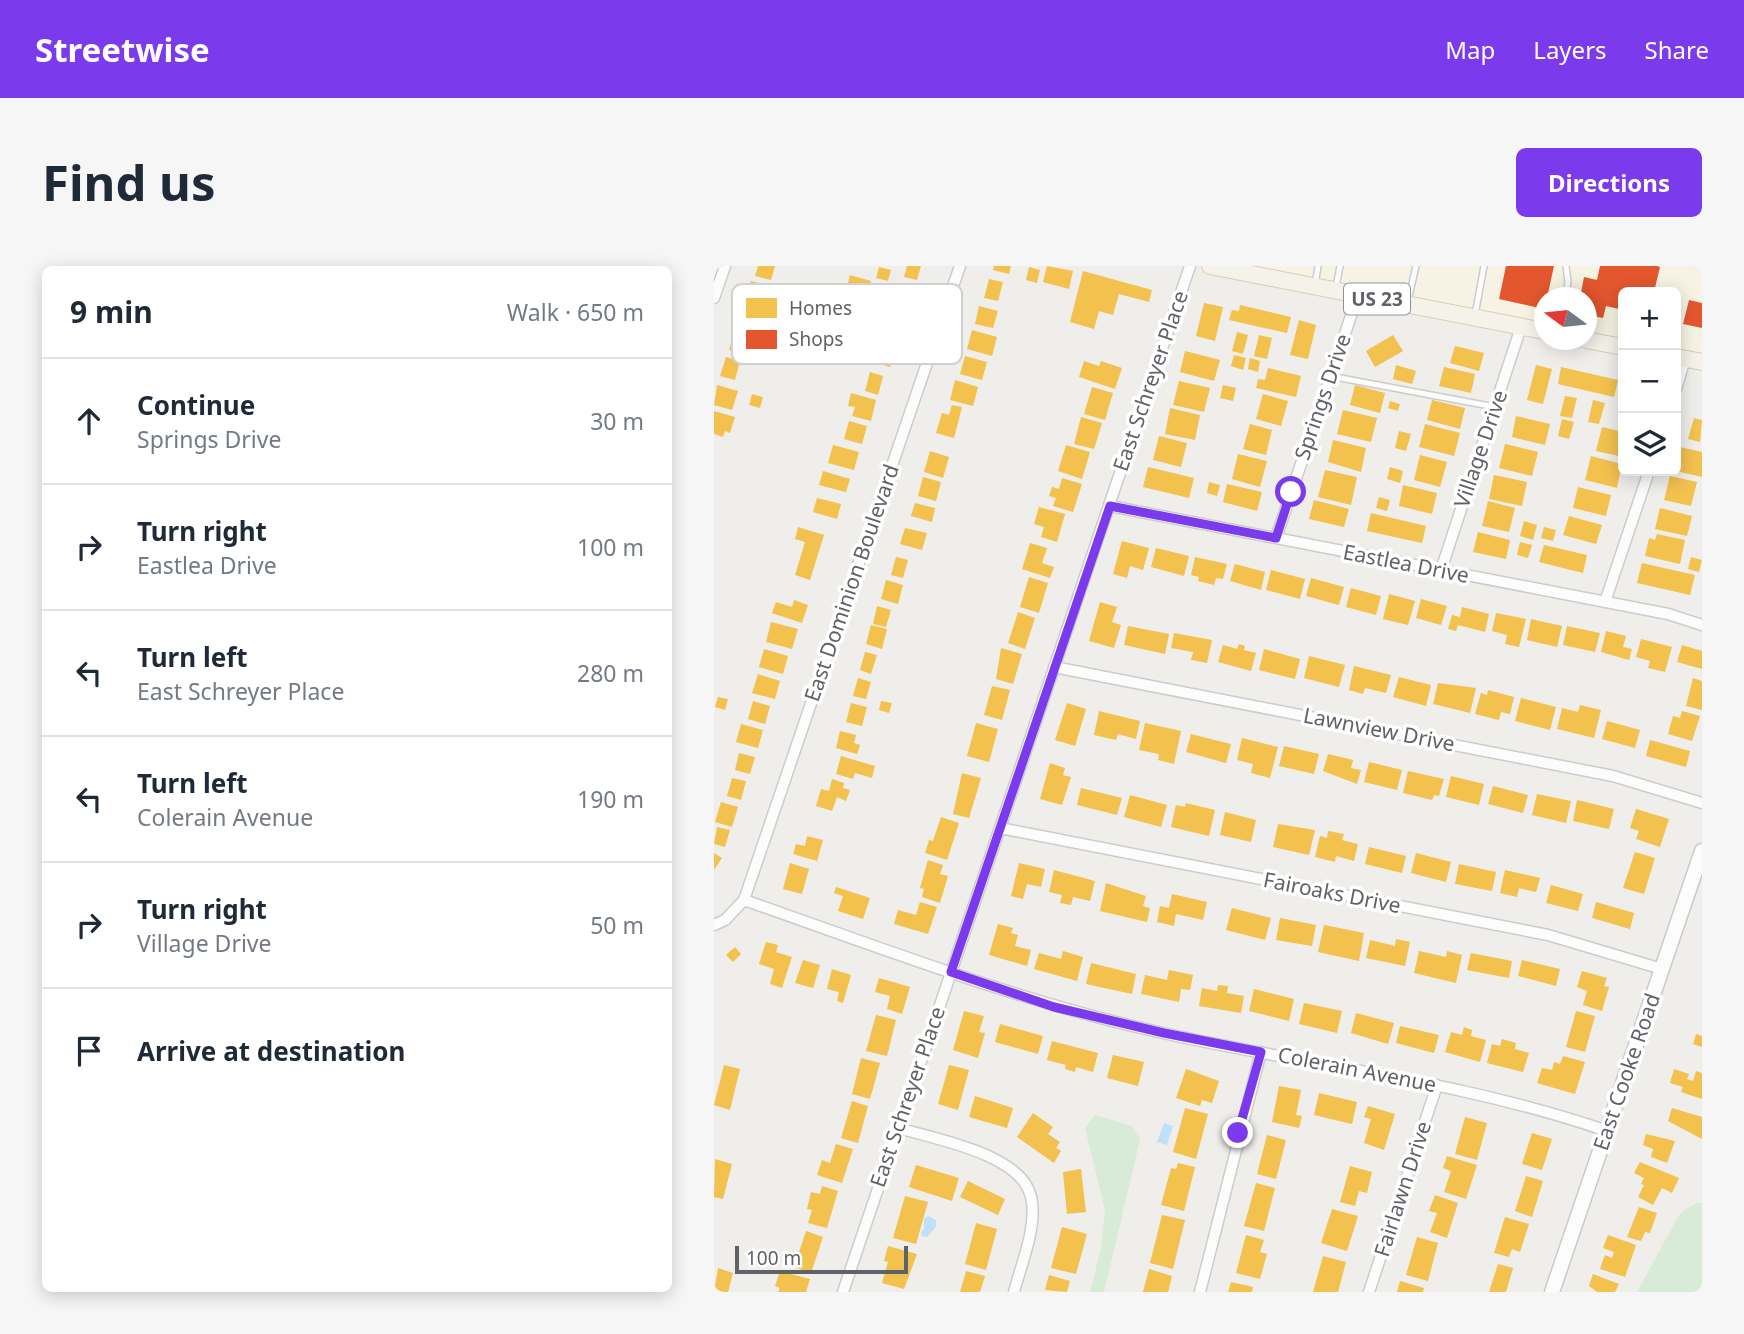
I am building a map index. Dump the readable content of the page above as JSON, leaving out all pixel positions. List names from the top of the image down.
{
  "streets": {
    "main road": ["US 23", "East Cooke Road"],
    "street": [
      "East Schreyer Place",
      "Springs Drive",
      "Village Drive",
      "Eastlea Drive",
      "East Dominion Boulevard",
      "Lawnview Drive",
      "Fairoaks Drive",
      "Colerain Avenue",
      "Fairlawn Drive"
    ]
  },
  "crossings": [
    ["US 23", "Springs Drive"],
    ["US 23", "Village Drive"],
    ["East Schreyer Place", "Eastlea Drive"],
    ["East Schreyer Place", "Lawnview Drive"],
    ["East Schreyer Place", "Fairoaks Drive"],
    ["East Schreyer Place", "Colerain Avenue"],
    ["Springs Drive", "Eastlea Drive"],
    ["Village Drive", "Eastlea Drive"],
    ["East Dominion Boulevard", "Colerain Avenue"],
    ["Fairoaks Drive", "East Cooke Road"],
    ["Colerain Avenue", "East Cooke Road"],
    ["Colerain Avenue", "Fairlawn Drive"]
  ],
  "legend": ["Homes", "Shops"],
  "scale_bar": "100 m",
  "north": "left",
  "page": {
    "header": "Streetwise",
    "nav": ["Map", "Layers", "Share"],
    "buttons": "Directions",
    "title": "Find us",
    "heading": ["9 min", "Walk · 650 m"],
    "map_buttons": ["+", "−"],
    "list": [
      ["Continue", "Springs Drive", "30 m"],
      ["Turn right", "Eastlea Drive", "100 m"],
      ["Turn left", "East Schreyer Place", "280 m"],
      ["Turn left", "Colerain Avenue", "190 m"],
      ["Turn right", "Village Drive", "50 m"],
      "Arrive at destination"
    ],
    "scale": "100 m"
  }
}
